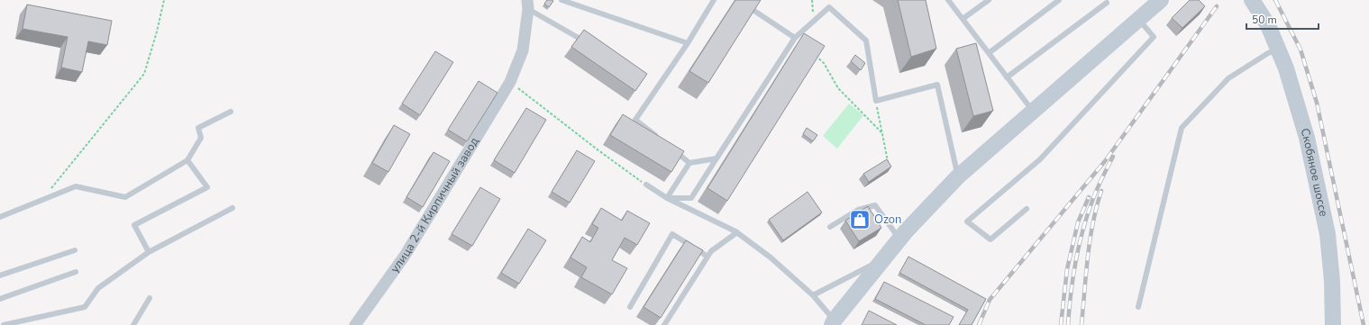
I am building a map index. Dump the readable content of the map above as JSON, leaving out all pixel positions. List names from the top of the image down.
{
  "streets": {
    "street": ["Скобяное шоссе", "улица 2-й Кирпичный завод"]
  },
  "places": {
    "shop": ["Ozon"]
  },
  "scale_bar": "50 m"
}
